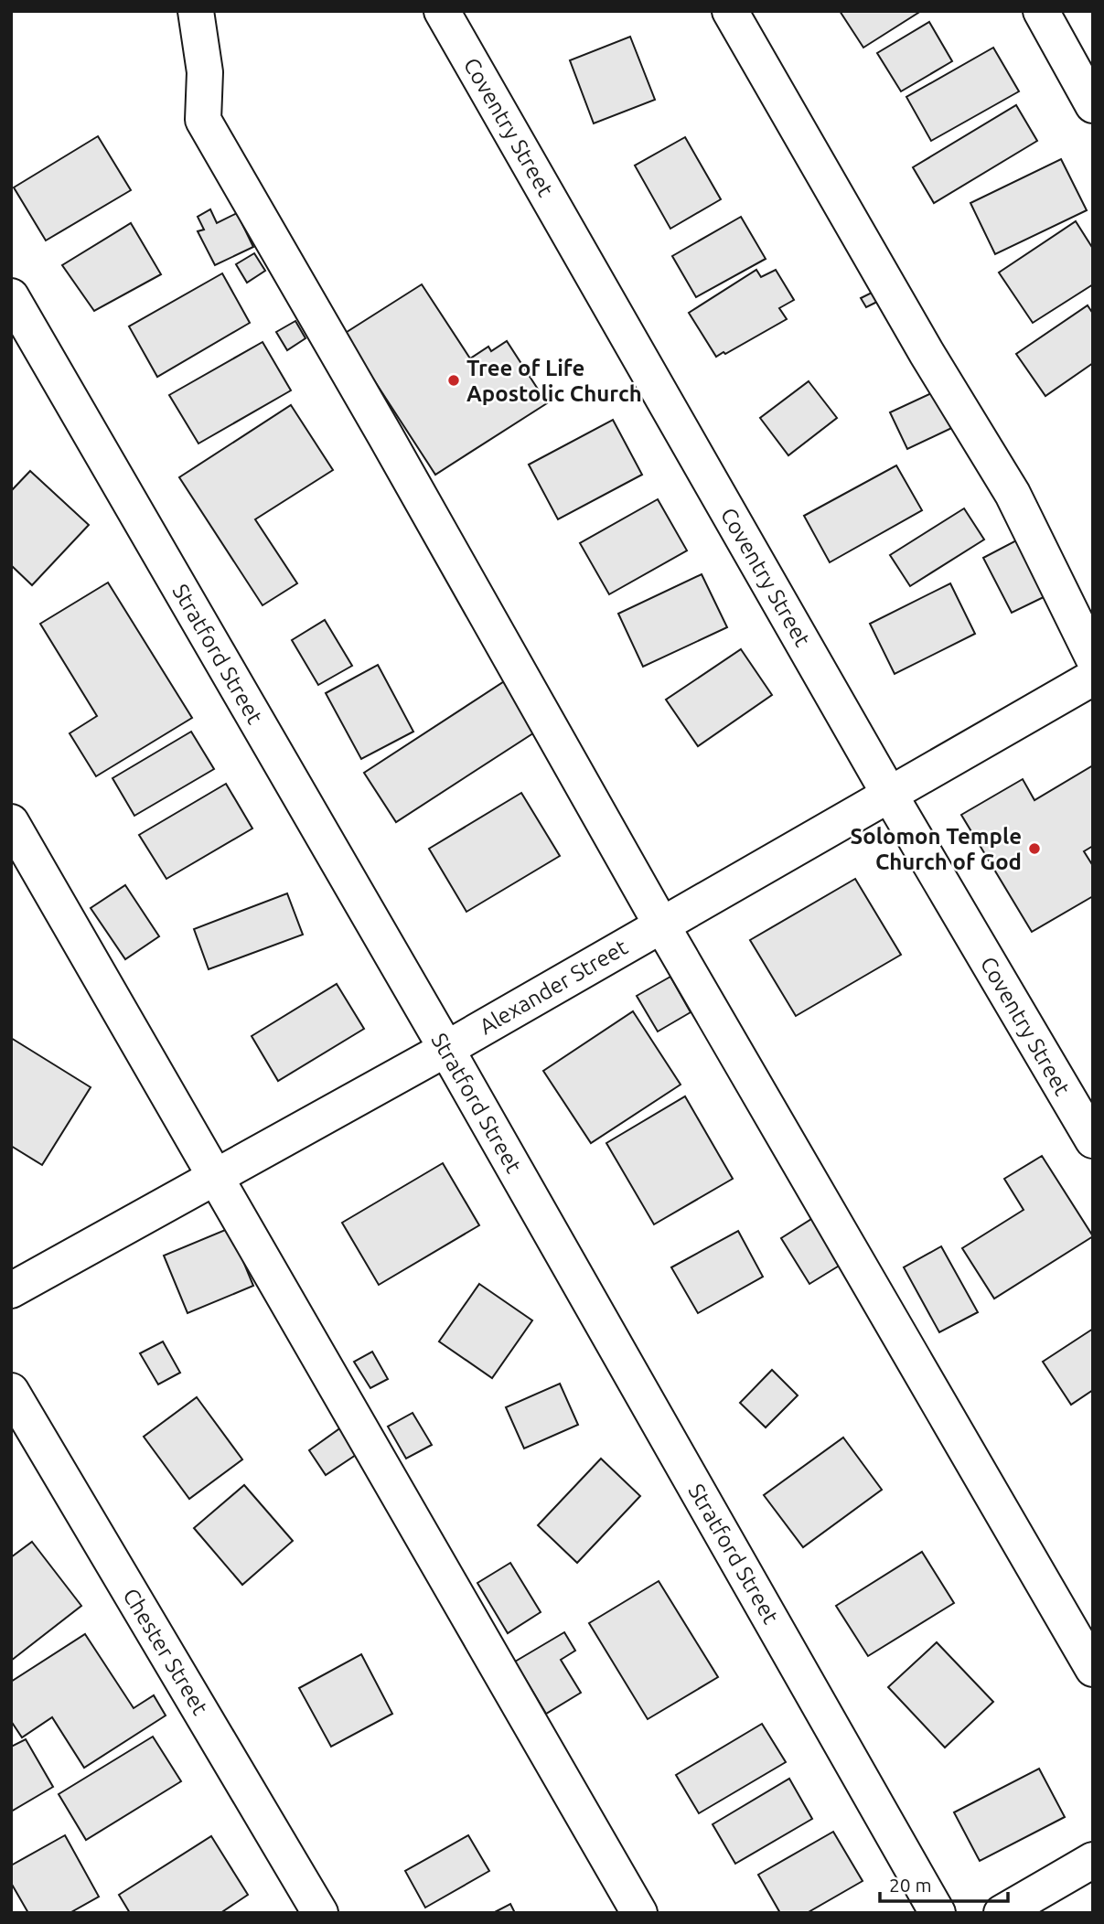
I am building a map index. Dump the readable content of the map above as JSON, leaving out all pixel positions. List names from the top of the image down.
{
  "streets": {
    "street": [
      "Coventry Street",
      "Stratford Street",
      "Alexander Street",
      "Chester Street"
    ]
  },
  "crossings": [
    ["Coventry Street", "Alexander Street"],
    ["Stratford Street", "Alexander Street"]
  ],
  "places": ["Tree of Life Apostolic Church", "Solomon Temple Church of God"],
  "scale_bar": "20 m"
}
